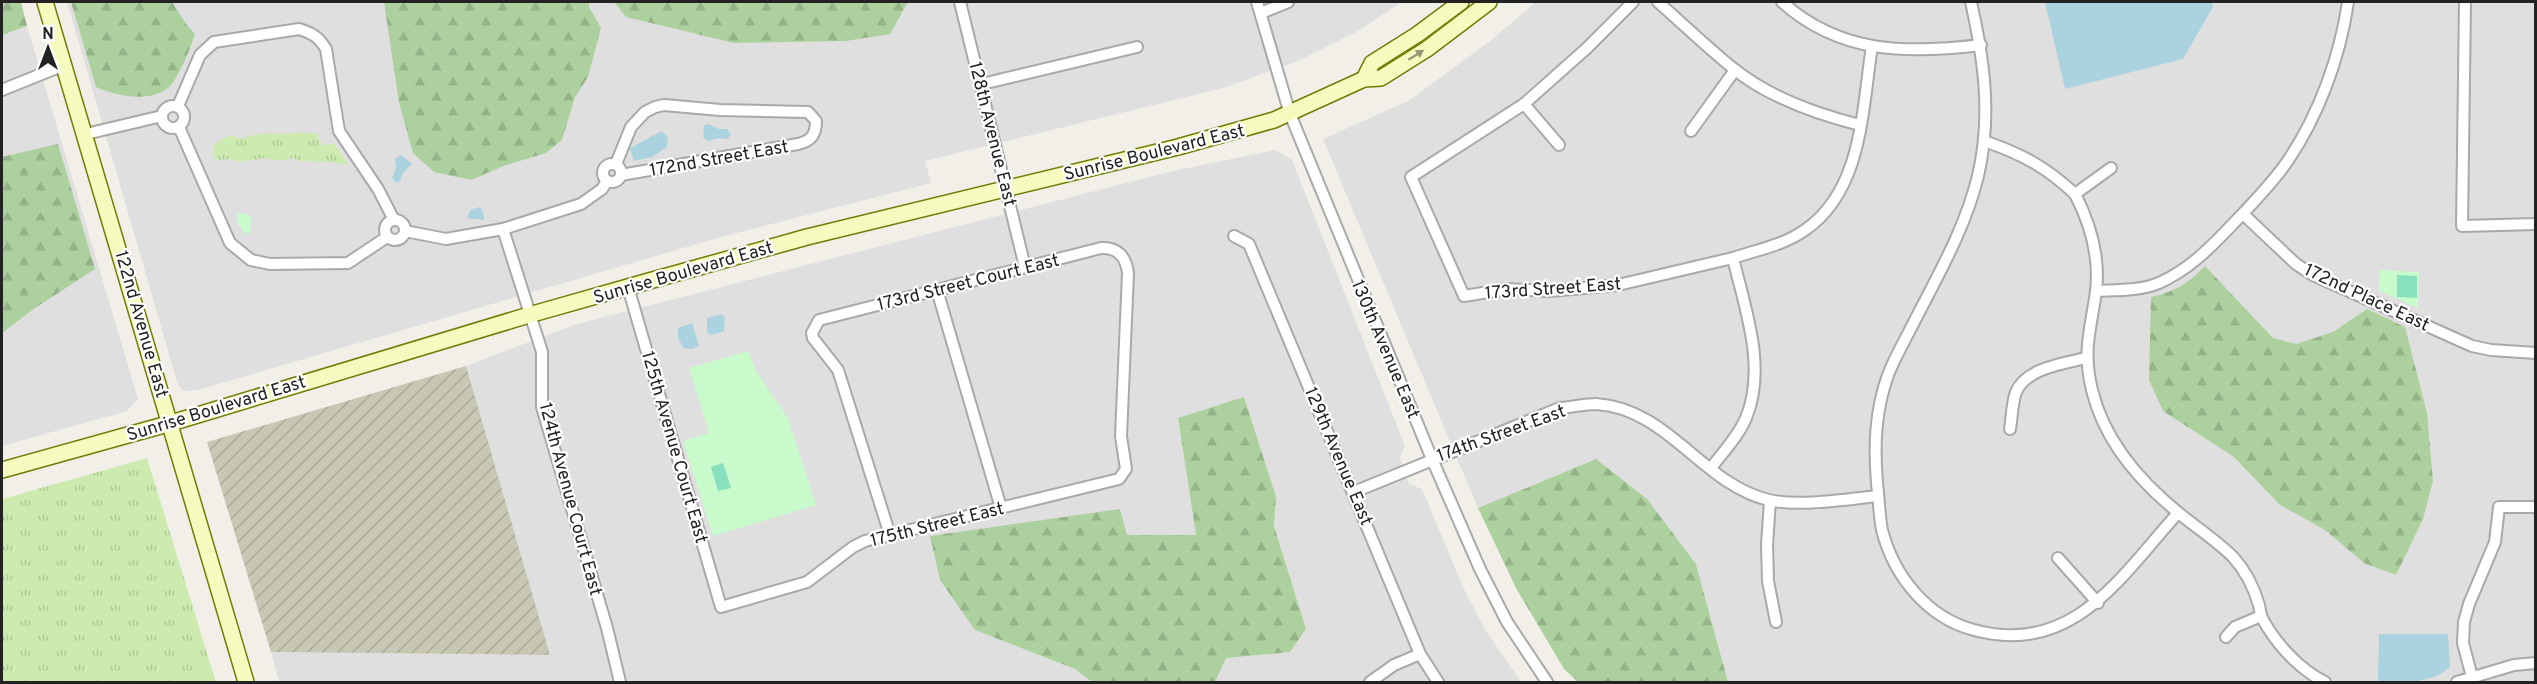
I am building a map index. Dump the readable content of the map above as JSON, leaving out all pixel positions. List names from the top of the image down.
{
  "streets": {
    "street": [
      "128th Avenue East",
      "Sunrise Boulevard East",
      "172nd Street East",
      "173rd Street Court East",
      "173rd Street East",
      "172nd Place East",
      "122nd Avenue East",
      "130th Avenue East",
      "174th Street East",
      "125th Avenue Court East",
      "129th Avenue East",
      "124th Avenue Court East",
      "175th Street East"
    ]
  },
  "crossings": [
    ["128th Avenue East", "Sunrise Boulevard East"],
    ["128th Avenue East", "173rd Street Court East"],
    ["Sunrise Boulevard East", "122nd Avenue East"],
    ["Sunrise Boulevard East", "130th Avenue East"],
    ["Sunrise Boulevard East", "125th Avenue Court East"],
    ["Sunrise Boulevard East", "124th Avenue Court East"],
    ["173rd Street Court East", "175th Street East"],
    ["130th Avenue East", "174th Street East"],
    ["174th Street East", "129th Avenue East"],
    ["125th Avenue Court East", "175th Street East"]
  ],
  "north": "top"
}
